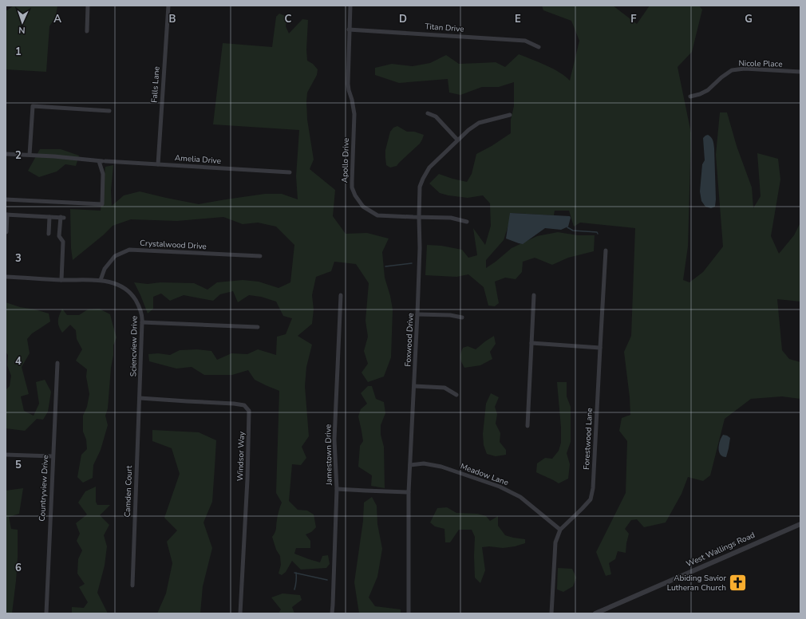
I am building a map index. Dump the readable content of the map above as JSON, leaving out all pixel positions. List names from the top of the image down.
{
  "streets": {
    "street": [
      "Titan Drive",
      "Nicole Place",
      "Falls Lane",
      "Amelia Drive",
      "Apollo Drive",
      "Crystalwood Drive",
      "Foxwood Drive",
      "Sciencview Drive",
      "Forestwood Lane",
      "Jamestown Drive",
      "Windsor Way",
      "Meadow Lane",
      "Countryview Drive",
      "Camden Court",
      "West Wallings Road"
    ]
  },
  "crossings": [
    ["Titan Drive", "Apollo Drive"],
    ["Falls Lane", "Amelia Drive"],
    ["Apollo Drive", "Foxwood Drive"],
    ["Crystalwood Drive", "Sciencview Drive"],
    ["Foxwood Drive", "Meadow Lane"],
    ["Sciencview Drive", "Windsor Way"],
    ["Sciencview Drive", "Camden Court"],
    ["Forestwood Lane", "Meadow Lane"],
    ["Windsor Way", "Camden Court"]
  ],
  "places": {
    "church": ["Abiding Savior Lutheran Church"]
  },
  "north": "bottom",
  "grid": {
    "columns": [
      "A",
      "B",
      "C",
      "D",
      "E",
      "F",
      "G"
    ],
    "rows": [
      "1",
      "2",
      "3",
      "4",
      "5",
      "6"
    ]
  }
}
